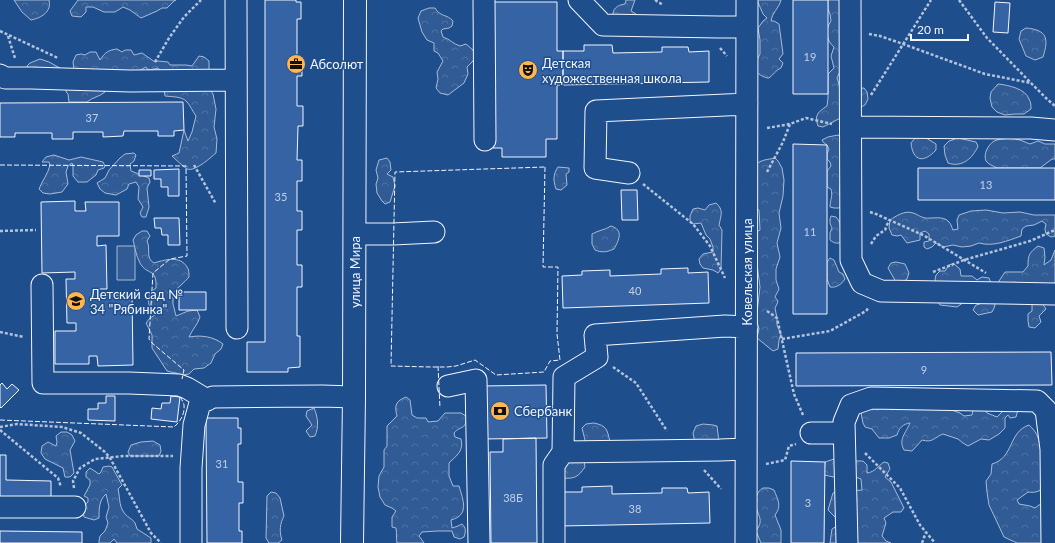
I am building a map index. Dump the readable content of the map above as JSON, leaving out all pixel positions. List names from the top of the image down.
{
  "streets": {
    "main road": ["улица Мира"],
    "street": ["Ковельская улица"]
  },
  "places": {
    "office": ["Абсолют"],
    "theatre": ["Детская художественная школа"],
    "school or university": ["Детский сад № 34 \"Рябинка\""],
    "bank": ["Сбербанк"]
  },
  "house_numbers": [
    "19",
    "37",
    "13",
    "35",
    "11",
    "40",
    "9",
    "31",
    "38Б",
    "3",
    "38"
  ],
  "scale_bar": "20 m"
}
